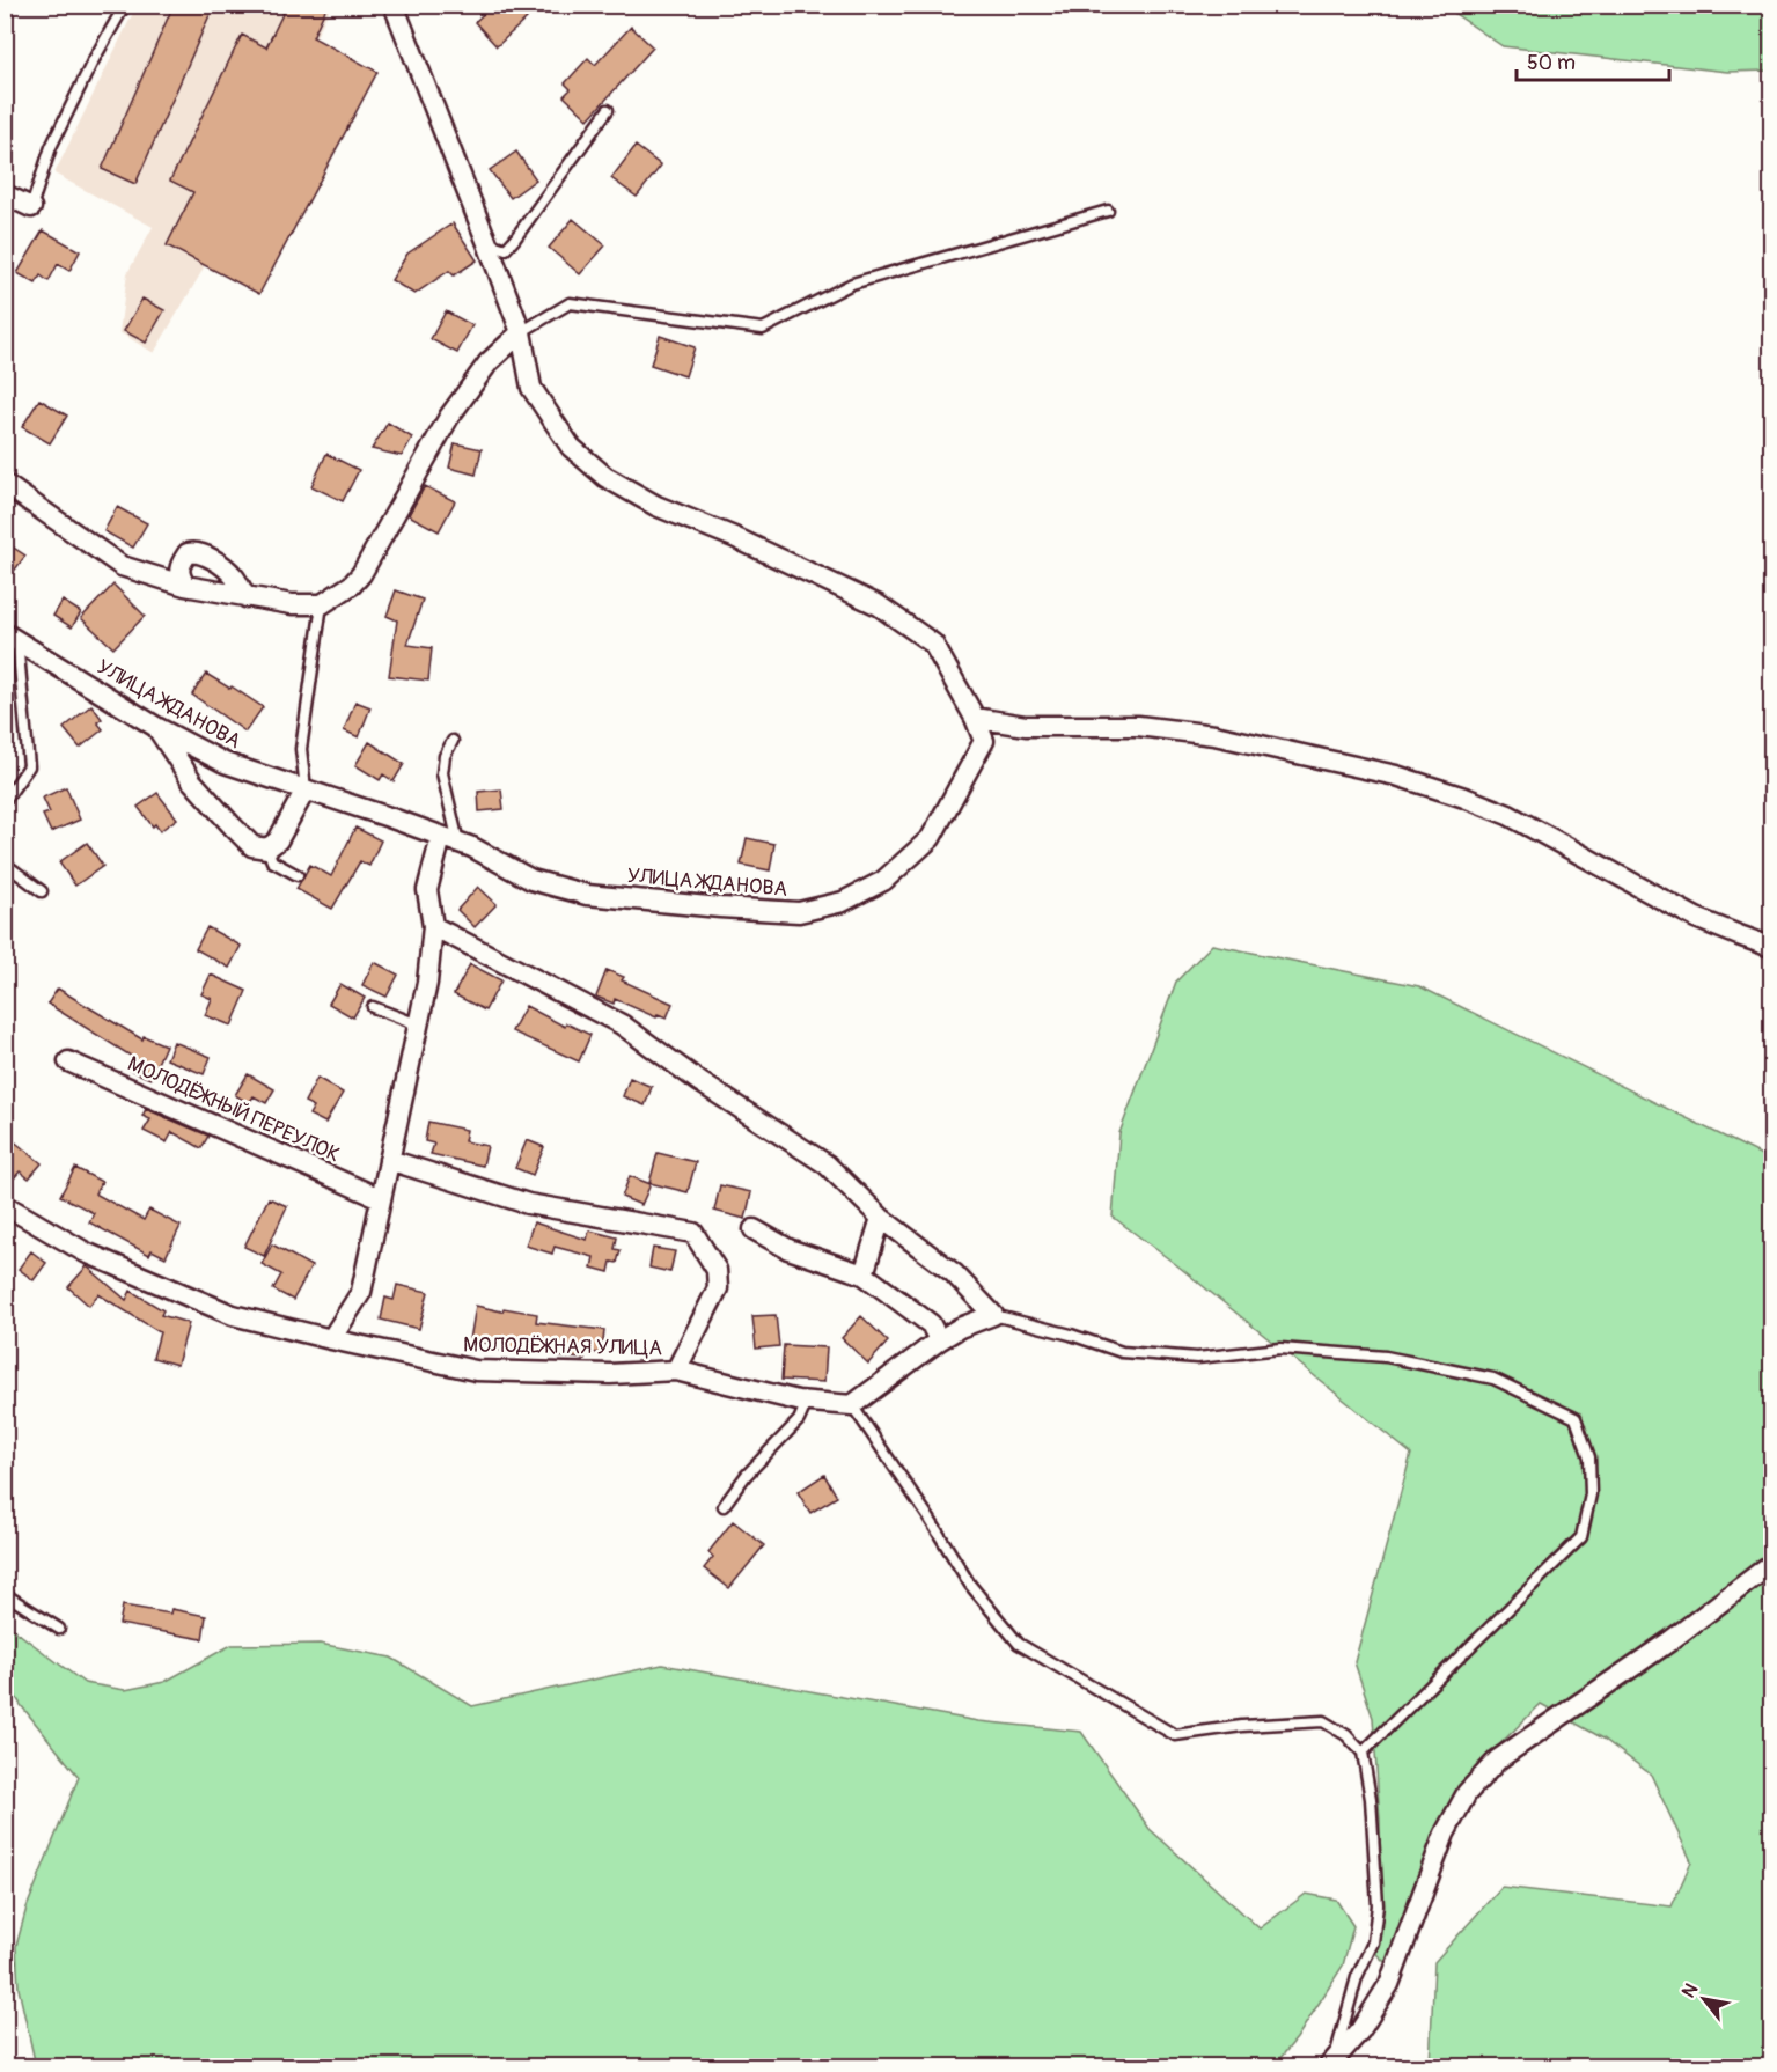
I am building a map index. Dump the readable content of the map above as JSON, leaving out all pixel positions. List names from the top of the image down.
{
  "streets": {
    "street": ["УЛИЦА ЖДАНОВА", "МОЛОДЁЖНЫЙ ПЕРЕУЛОК", "МОЛОДЁЖНАЯ УЛИЦА"]
  },
  "scale_bar": "50 m",
  "north": "top left"
}
